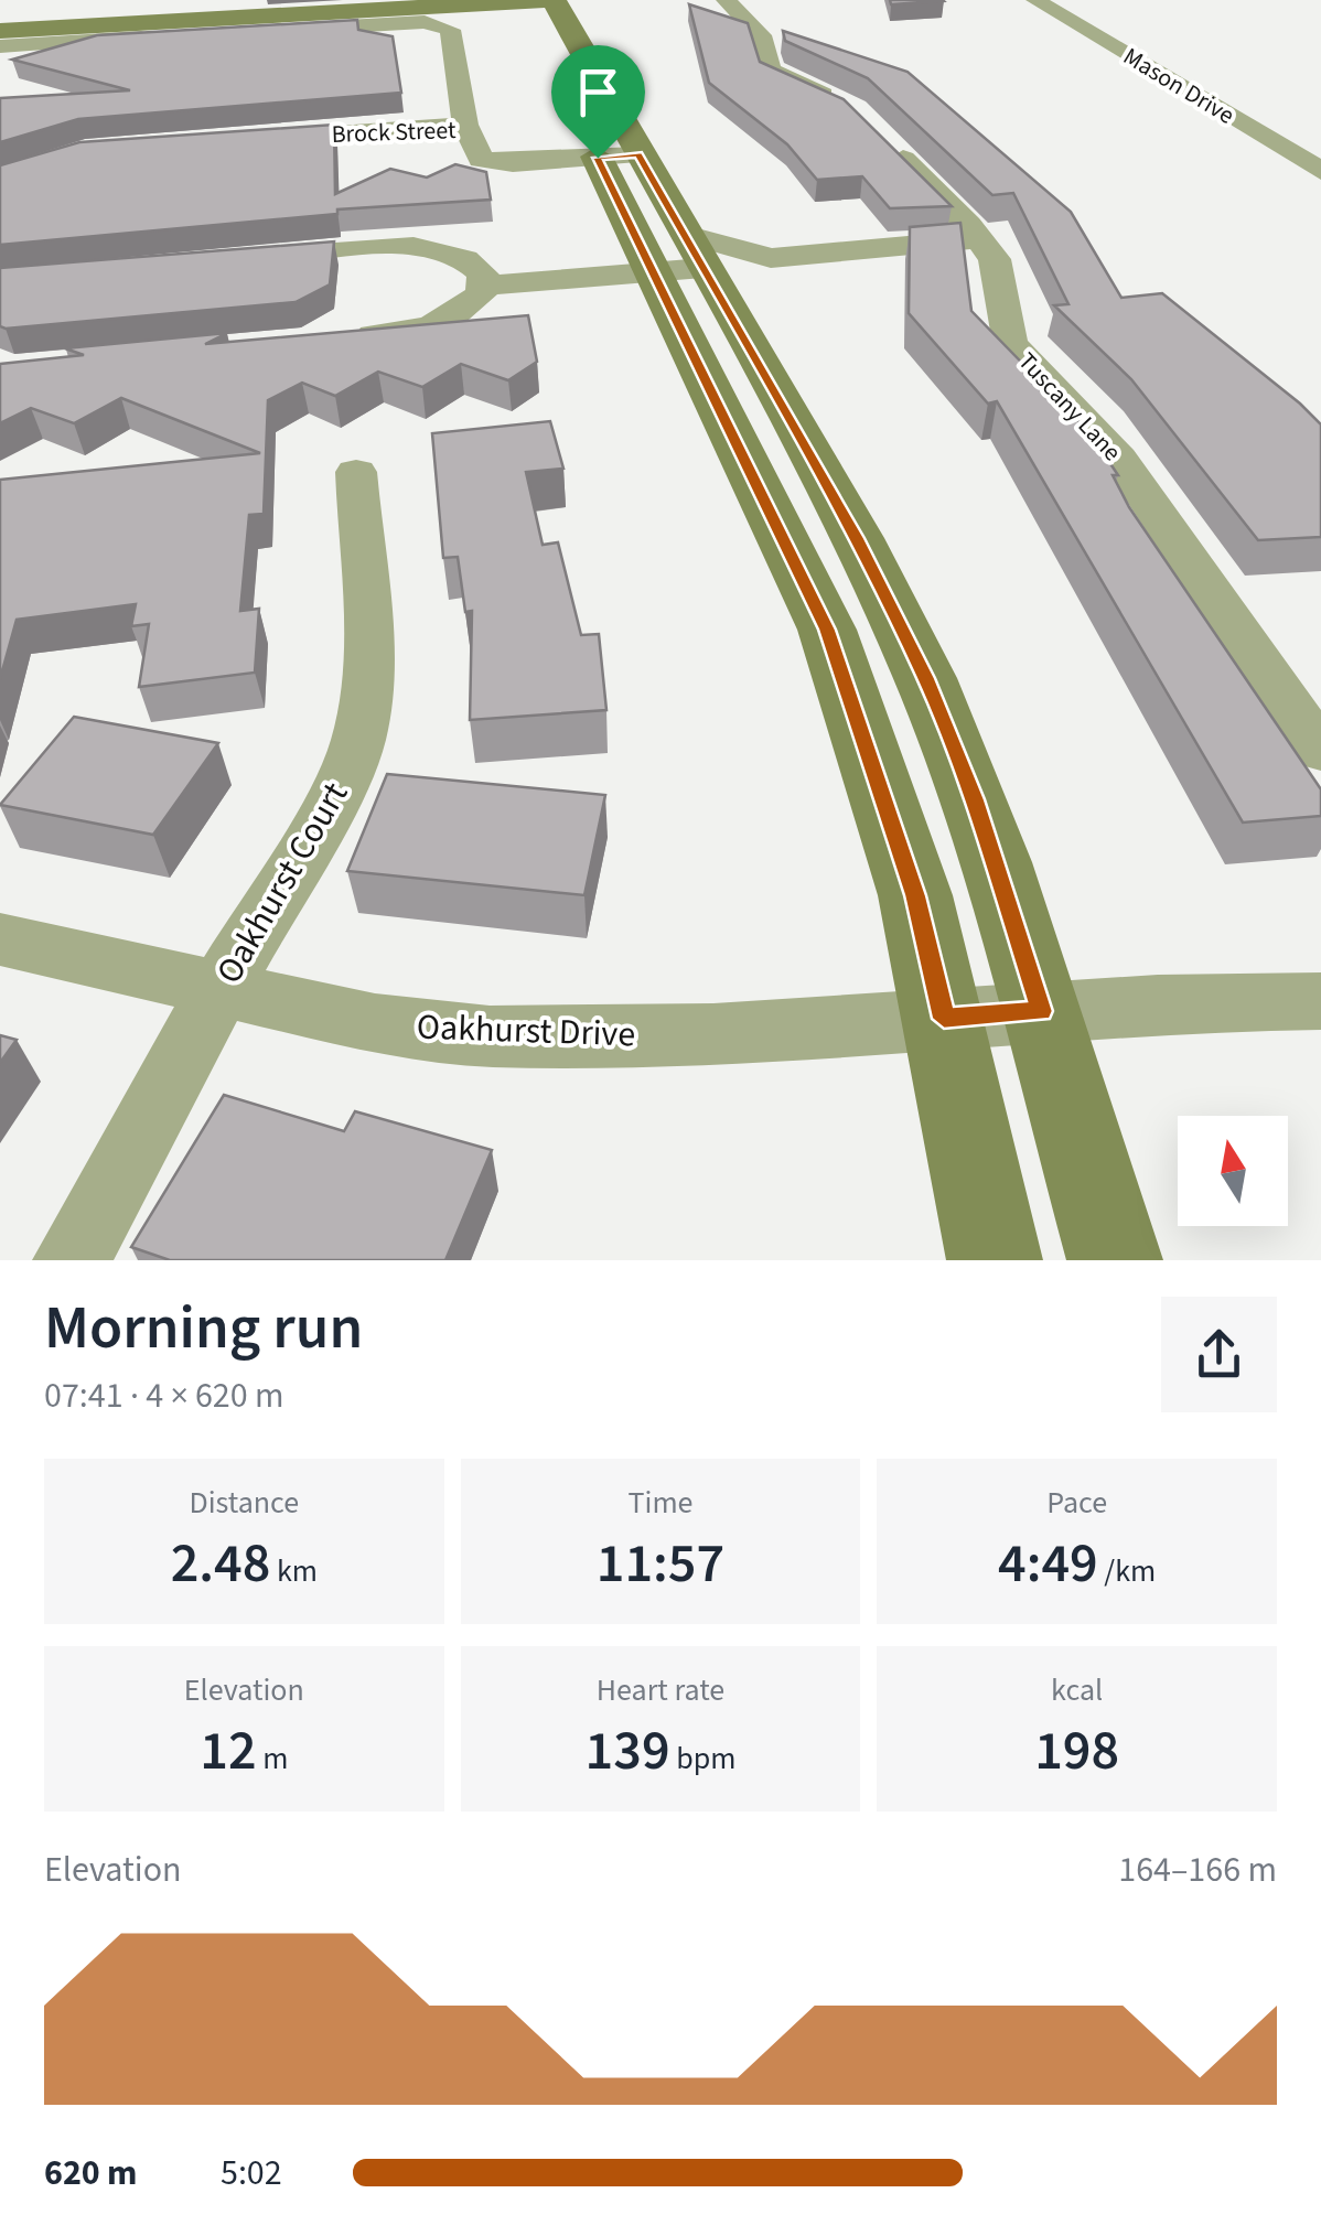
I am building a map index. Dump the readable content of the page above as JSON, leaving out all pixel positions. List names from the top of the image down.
{
  "streets": {
    "street": [
      "Mason Drive",
      "Brock Street",
      "Tuscany Lane",
      "Oakhurst Court",
      "Oakhurst Drive"
    ]
  },
  "crossings": [
    ["Oakhurst Court", "Oakhurst Drive"]
  ],
  "north": "top",
  "page": {
    "heading": ["Morning run", "07:41 · 4 × 620 m"],
    "stats": [
      ["Distance", "2.48 km"],
      ["Time", "11:57"],
      ["Pace", "4:49 /km"],
      ["Elevation", "12 m"],
      ["Heart rate", "139 bpm"],
      ["kcal", "198"]
    ],
    "chart": ["Elevation", "164–166 m"],
    "list": [
      {
        "name": "620 m",
        "note": "5:02"
      }
    ]
  }
}
